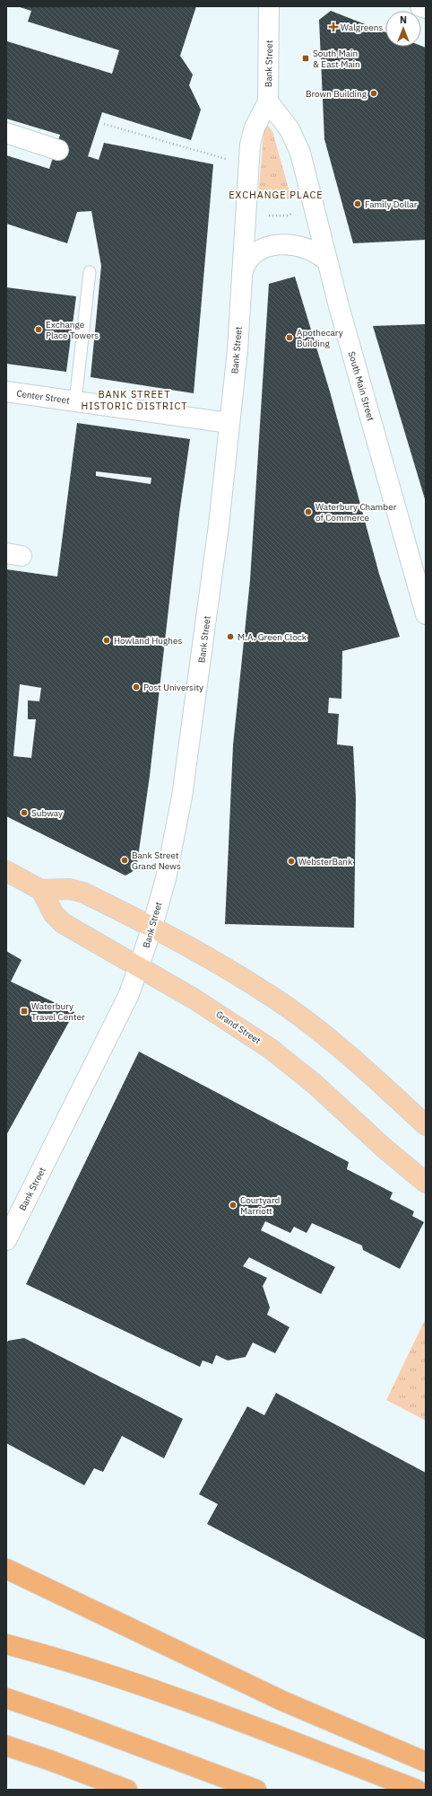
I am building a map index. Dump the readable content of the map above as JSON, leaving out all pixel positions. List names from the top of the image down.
{
  "streets": {
    "main road": [
      "Bank Street",
      "South Main Street",
      "Center Street",
      "Grand Street"
    ]
  },
  "crossings": [
    ["Bank Street", "South Main Street"],
    ["Bank Street", "Center Street"],
    ["Bank Street", "Grand Street"]
  ],
  "districts": ["EXCHANGE PLACE", "BANK STREET HISTORIC DISTRICT"],
  "places": {
    "health": ["Walgreens"],
    "transit": ["South Main & East Main", "Waterbury Travel Center"],
    "other": [
      "Brown Building",
      "Family Dollar",
      "Exchange Place Towers",
      "Apothecary Building",
      "Waterbury Chamber of Commerce",
      "M.A. Green Clock",
      "Howland Hughes",
      "Post University",
      "Subway",
      "Bank Street Grand News",
      "WebsterBank",
      "Courtyard Marriott"
    ]
  },
  "north": "top"
}
